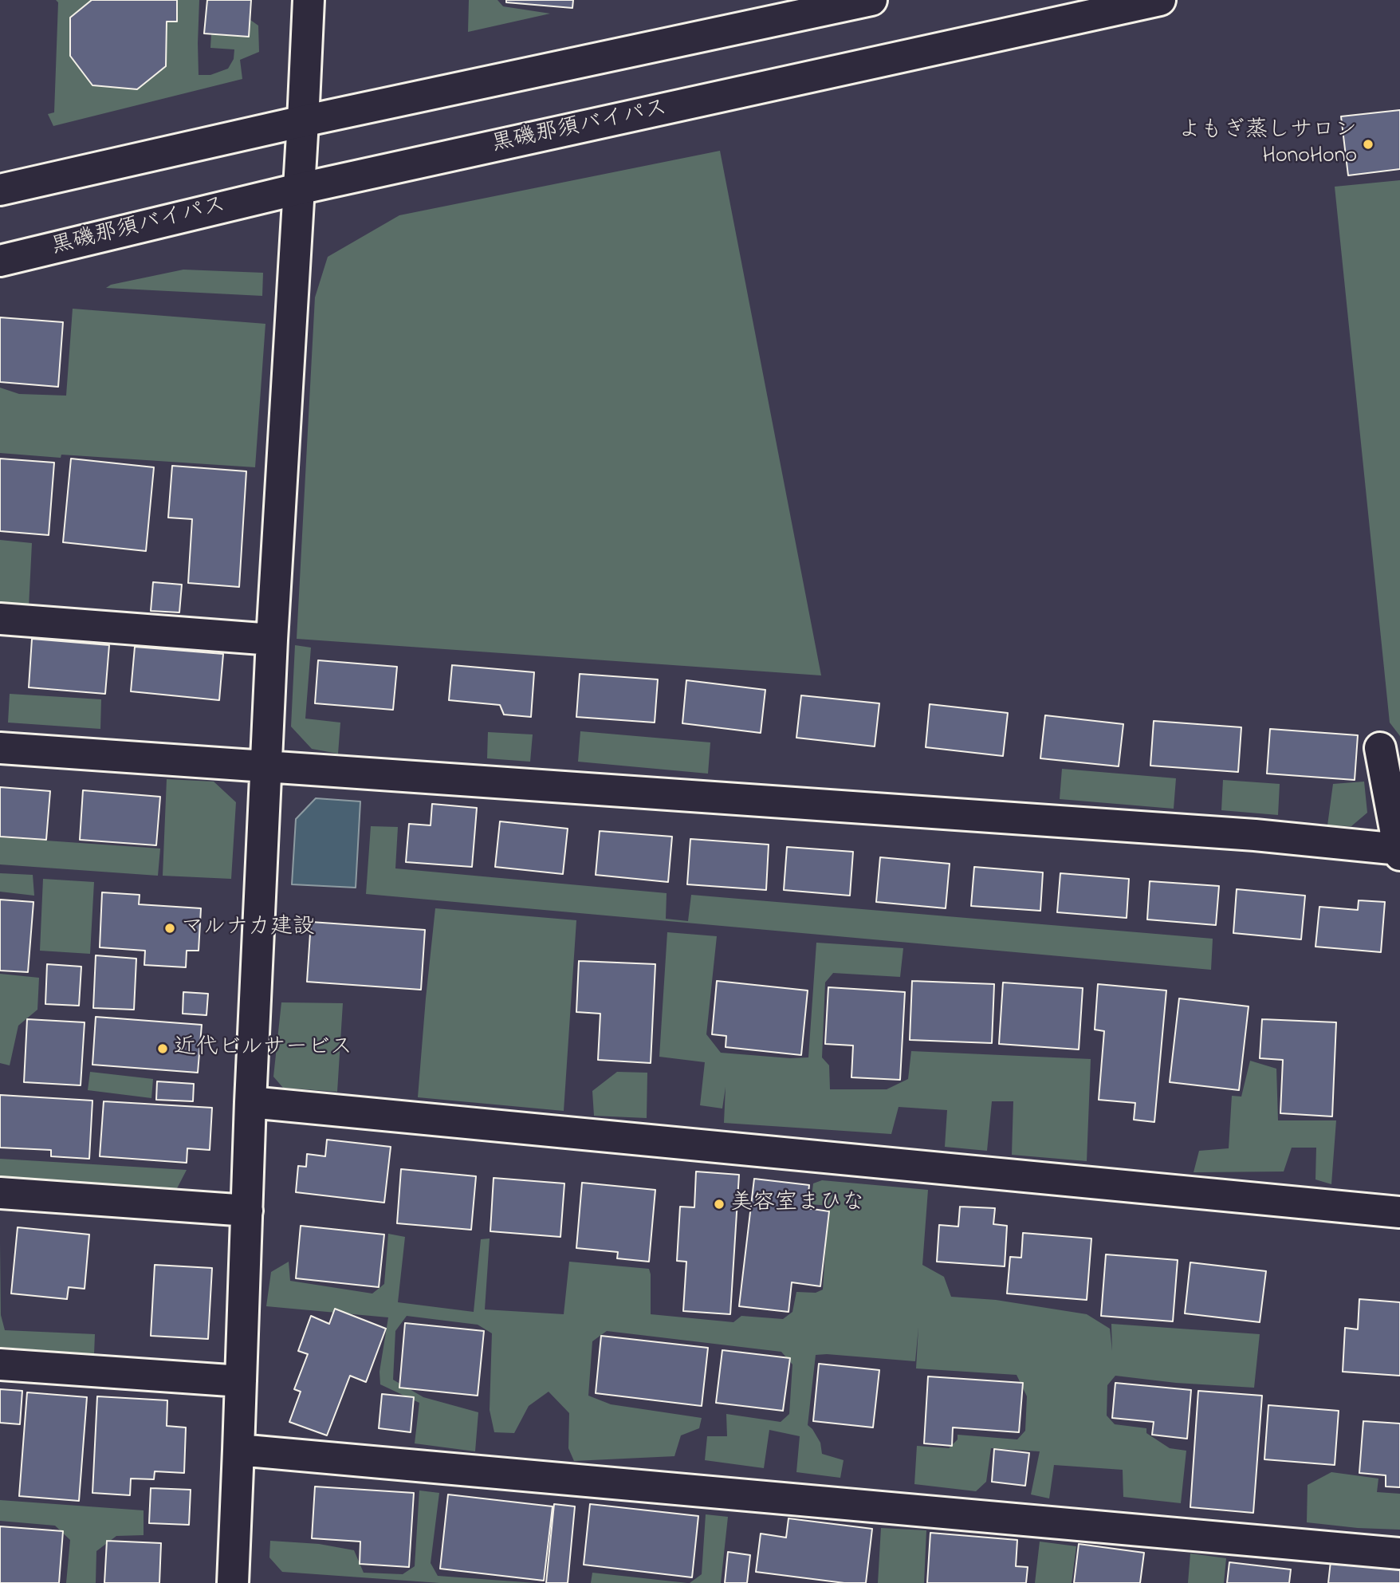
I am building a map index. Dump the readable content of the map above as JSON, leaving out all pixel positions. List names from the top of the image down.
{
  "streets": {
    "street": ["黒磯那須バイパス"]
  },
  "places": [
    "よもぎ蒸しサロン HonoHono",
    "マルナカ建設",
    "近代ビルサービス",
    "美容室まひな"
  ]
}
